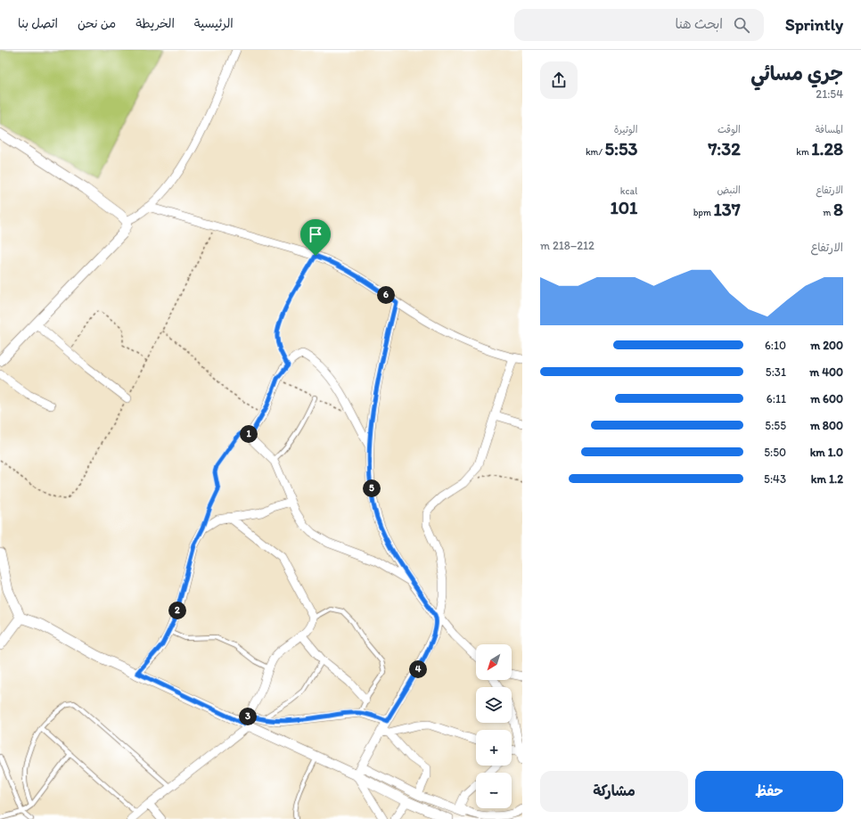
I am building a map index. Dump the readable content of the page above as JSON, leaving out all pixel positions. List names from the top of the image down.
{
  "north": "bottom left",
  "page": {
    "header": "Sprintly",
    "search": "ابحث هنا",
    "nav": [
      "الرئيسية",
      "الخريطة",
      "من نحن",
      "اتصل بنا"
    ],
    "heading": ["جري مسائي", "21:54"],
    "stats": [
      ["المسافة", "1.28 km"],
      ["الوقت", "7:32"],
      ["الوتيرة", "5:53 /km"],
      ["الارتفاع", "8 m"],
      ["النبض", "137 bpm"],
      ["kcal", "101"]
    ],
    "chart": ["الارتفاع", "212–218 m"],
    "pins": [
      "6",
      "1",
      "5",
      "2",
      "4",
      "3"
    ],
    "list": [
      {
        "name": "200 m",
        "note": "6:10"
      },
      {
        "name": "400 m",
        "note": "5:31"
      },
      {
        "name": "600 m",
        "note": "6:11"
      },
      {
        "name": "800 m",
        "note": "5:55"
      },
      {
        "name": "1.0 km",
        "note": "5:50"
      },
      {
        "name": "1.2 km",
        "note": "5:43"
      }
    ],
    "map_buttons": ["+", "−"],
    "buttons": ["حفظ", "مشاركة"]
  }
}
